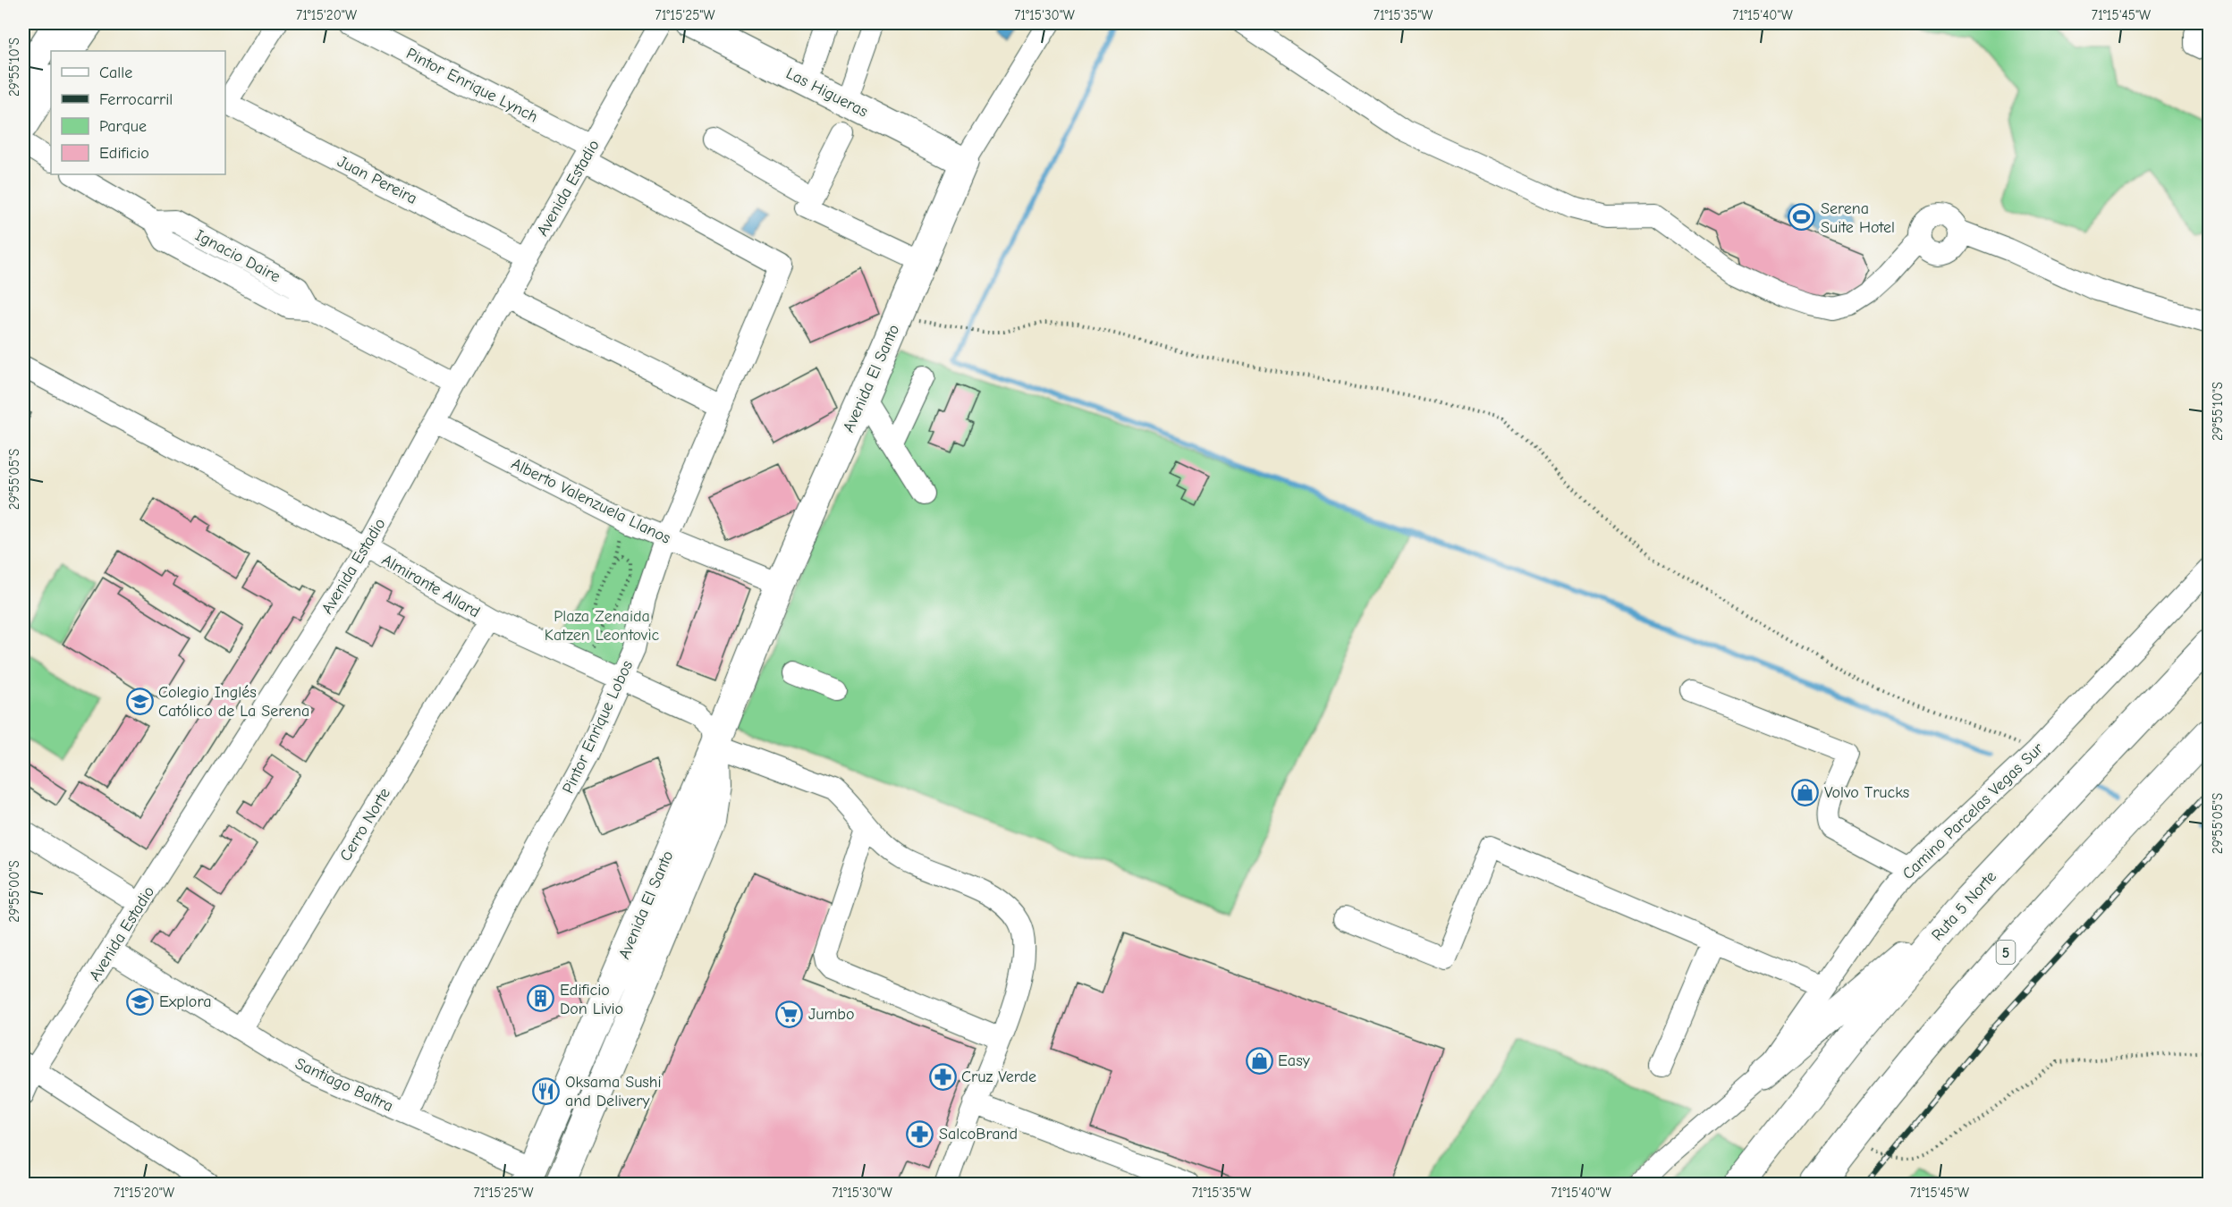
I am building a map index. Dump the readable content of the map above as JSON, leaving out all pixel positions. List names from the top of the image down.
{
  "streets": {
    "highway": ["Ruta 5 Norte", "5"],
    "main road": ["Las Higueras", "Avenida El Santo"],
    "street": [
      "Pintor Enrique Lynch",
      "Juan Pereira",
      "Avenida Estadio",
      "Ignacio Daire",
      "Alberto Valenzuela Llanos",
      "Almirante Allard",
      "Pintor Enrique Lobos",
      "Camino Parcelas Vegas Sur",
      "Cerro Norte",
      "Santiago Baltra"
    ]
  },
  "crossings": [
    ["Pintor Enrique Lynch", "Avenida Estadio"],
    ["Pintor Enrique Lynch", "Pintor Enrique Lobos"],
    ["Las Higueras", "Avenida El Santo"],
    ["Juan Pereira", "Avenida Estadio"],
    ["Avenida Estadio", "Ignacio Daire"],
    ["Avenida Estadio", "Alberto Valenzuela Llanos"],
    ["Avenida Estadio", "Almirante Allard"],
    ["Avenida Estadio", "Santiago Baltra"],
    ["Avenida El Santo", "Alberto Valenzuela Llanos"],
    ["Avenida El Santo", "Almirante Allard"],
    ["Avenida El Santo", "Santiago Baltra"],
    ["Alberto Valenzuela Llanos", "Pintor Enrique Lobos"],
    ["Almirante Allard", "Pintor Enrique Lobos"],
    ["Almirante Allard", "Cerro Norte"],
    ["Pintor Enrique Lobos", "Santiago Baltra"],
    ["Cerro Norte", "Santiago Baltra"]
  ],
  "parks": ["Plaza Zenaida Katzen Leontovic"],
  "places": {
    "sports": ["Serena Suite Hotel"],
    "school or university": ["Colegio Inglés Católico de La Serena", "Explora"],
    "shop": ["Volvo Trucks", "Easy"],
    "building": ["Edificio Don Livio"],
    "supermarket": ["Jumbo"],
    "pharmacy": ["Cruz Verde", "SalcoBrand"],
    "restaurant": ["Oksama Sushi and Delivery"]
  },
  "legend": [
    "Calle",
    "Ferrocarril",
    "Parque",
    "Edificio"
  ],
  "coordinates": [
    "71°15'20\"W",
    "71°15'25\"W",
    "71°15'30\"W",
    "71°15'35\"W",
    "71°15'40\"W",
    "71°15'45\"W",
    "29°55'10\"S",
    "29°55'05\"S",
    "29°55'00\"S"
  ]
}
